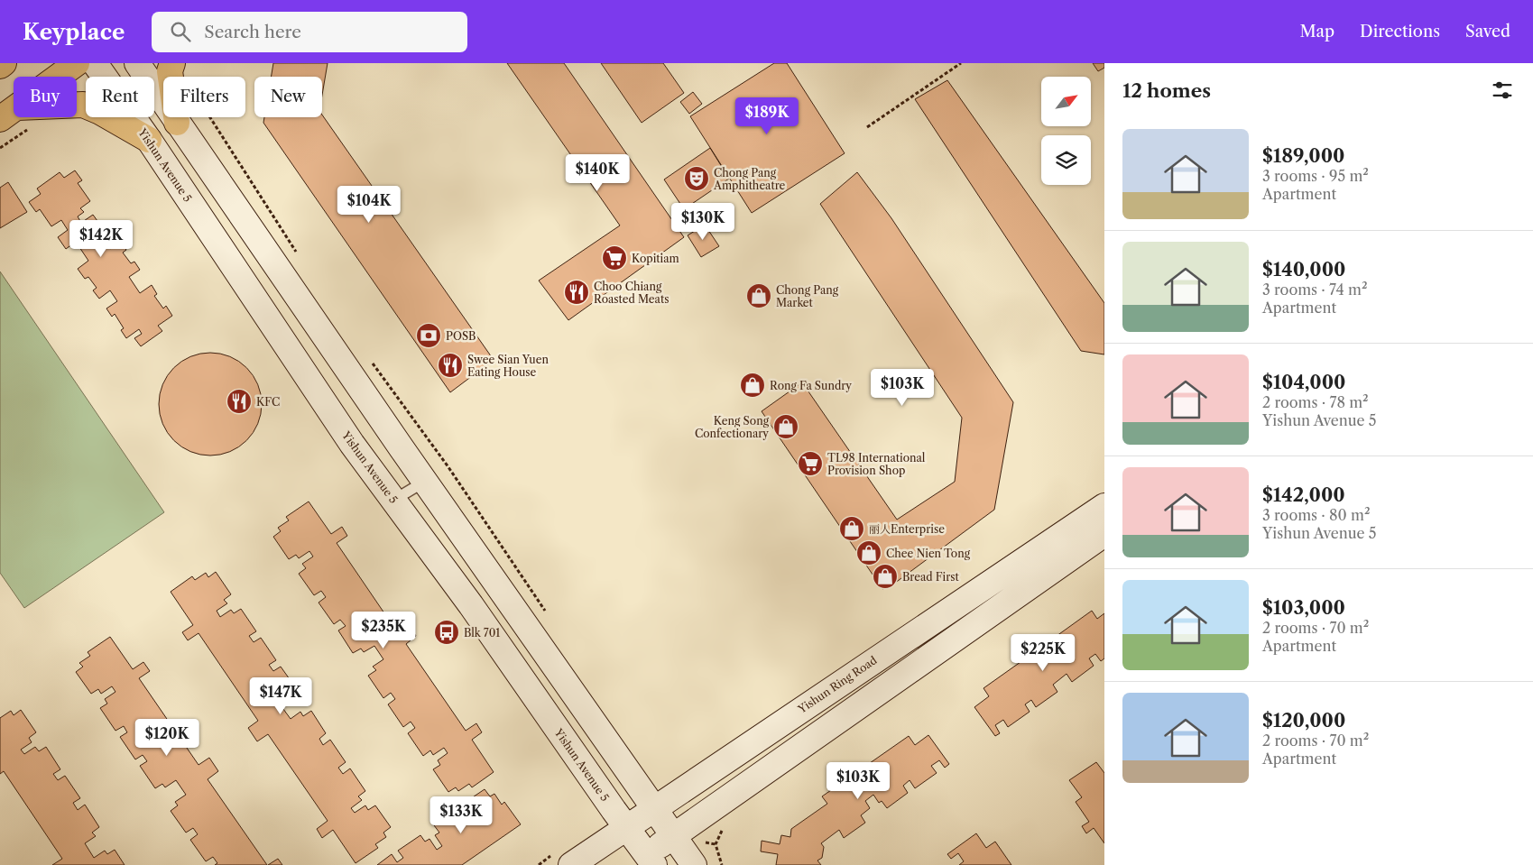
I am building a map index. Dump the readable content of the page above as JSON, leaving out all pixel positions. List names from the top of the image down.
{
  "streets": {
    "main road": ["Yishun Avenue 5", "Yishun Ring Road"]
  },
  "crossings": [
    ["Yishun Avenue 5", "Yishun Ring Road"]
  ],
  "places": {
    "theatre": ["Chong Pang Amphitheatre"],
    "supermarket": ["Kopitiam", "TL98 International Provision Shop"],
    "restaurant": ["Choo Chiang Roasted Meats", "Swee Sian Yuen Eating House", "KFC"],
    "shop": [
      "Chong Pang Market",
      "Rong Fa Sundry",
      "Keng Song Confectionary",
      "丽人Enterprise",
      "Chee Nien Tong",
      "Bread First"
    ],
    "bank": ["POSB"],
    "bus stop": ["Blk 701"]
  },
  "north": "top right",
  "page": {
    "header": "Keyplace",
    "search": "Search here",
    "nav": ["Map", "Directions", "Saved"],
    "heading": "12 homes",
    "chip": [
      "Buy",
      "Rent",
      "Filters",
      "New"
    ],
    "price": [
      "$189K",
      "$140K",
      "$104K",
      "$130K",
      "$142K",
      "$103K",
      "$235K",
      "$225K",
      "$147K",
      "$120K",
      "$103K",
      "$133K"
    ],
    "list": [
      {
        "name": "$189,000",
        "note": "3 rooms · 95 m² · Apartment"
      },
      {
        "name": "$140,000",
        "note": "3 rooms · 74 m² · Apartment"
      },
      {
        "name": "$104,000",
        "note": "2 rooms · 78 m² · Yishun Avenue 5"
      },
      {
        "name": "$142,000",
        "note": "3 rooms · 80 m² · Yishun Avenue 5"
      },
      {
        "name": "$103,000",
        "note": "2 rooms · 70 m² · Apartment"
      },
      {
        "name": "$120,000",
        "note": "2 rooms · 70 m² · Apartment"
      }
    ]
  }
}
